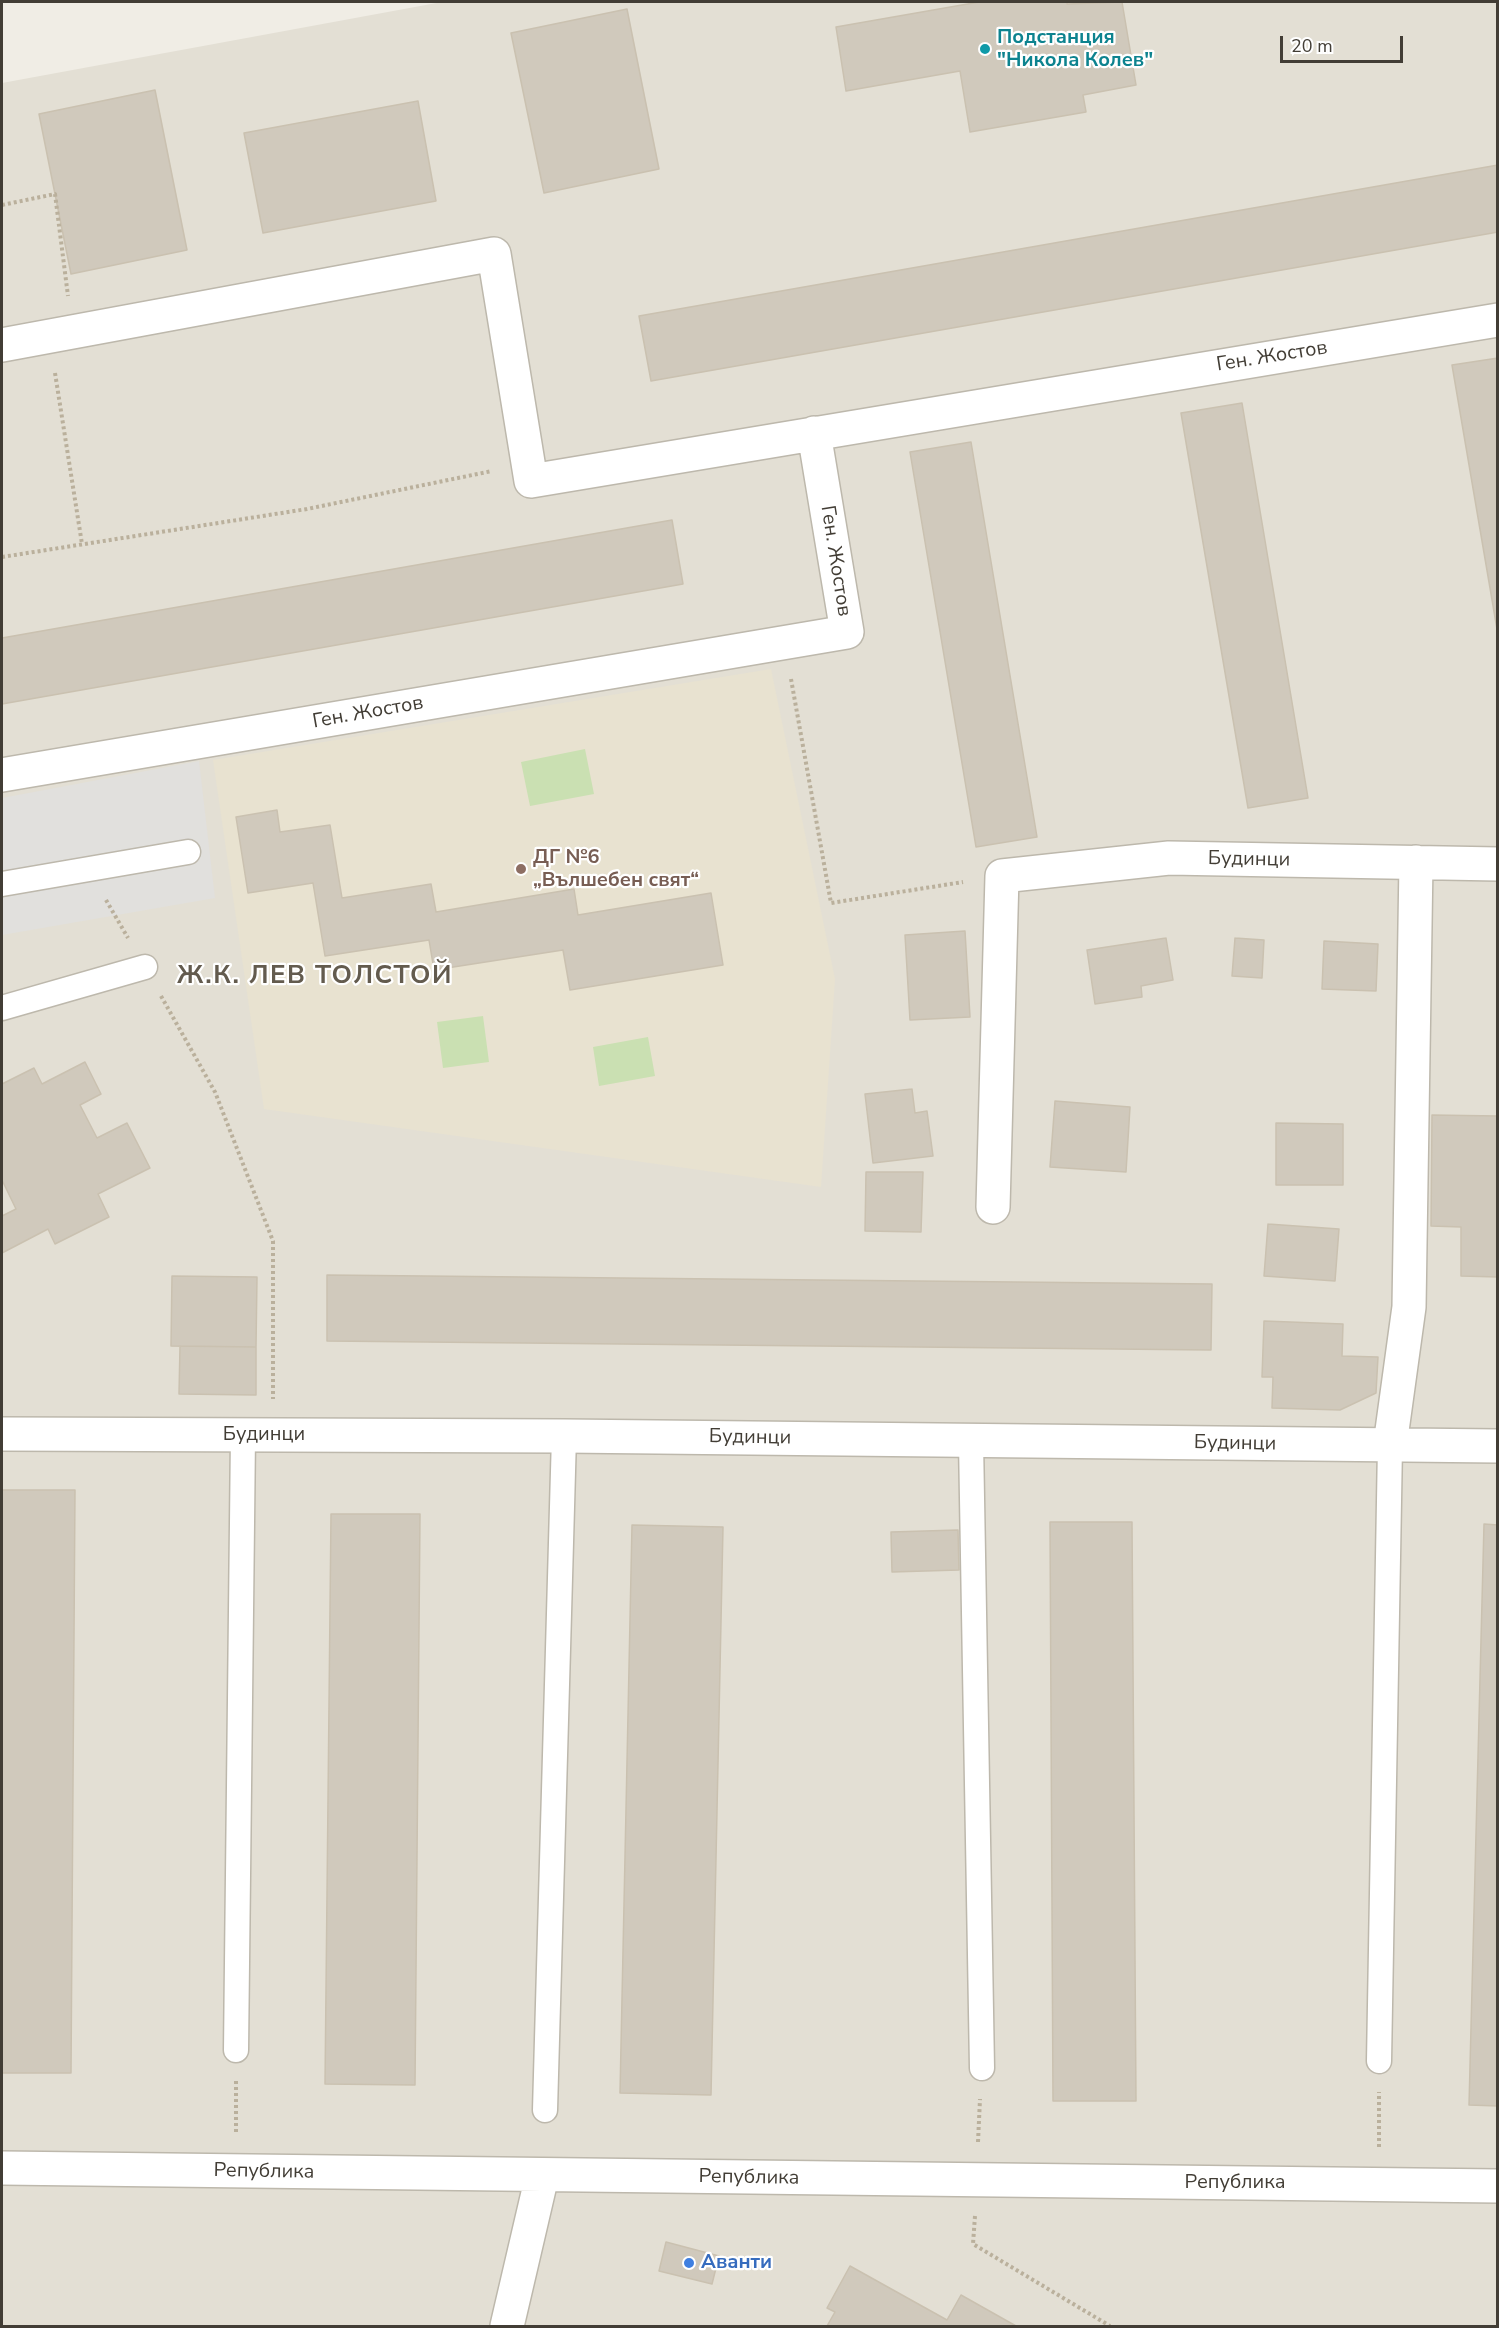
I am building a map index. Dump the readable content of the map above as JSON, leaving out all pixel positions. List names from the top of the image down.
{
  "streets": {
    "street": ["Ген. Жостов", "Будинци", "Република"]
  },
  "districts": ["Ж.К. ЛЕВ ТОЛСТОЙ"],
  "places": ["Подстанция \"Никола Колев\"", "ДГ №6 „Вълшебен свят“", "Аванти"],
  "scale_bar": "20 m"
}
